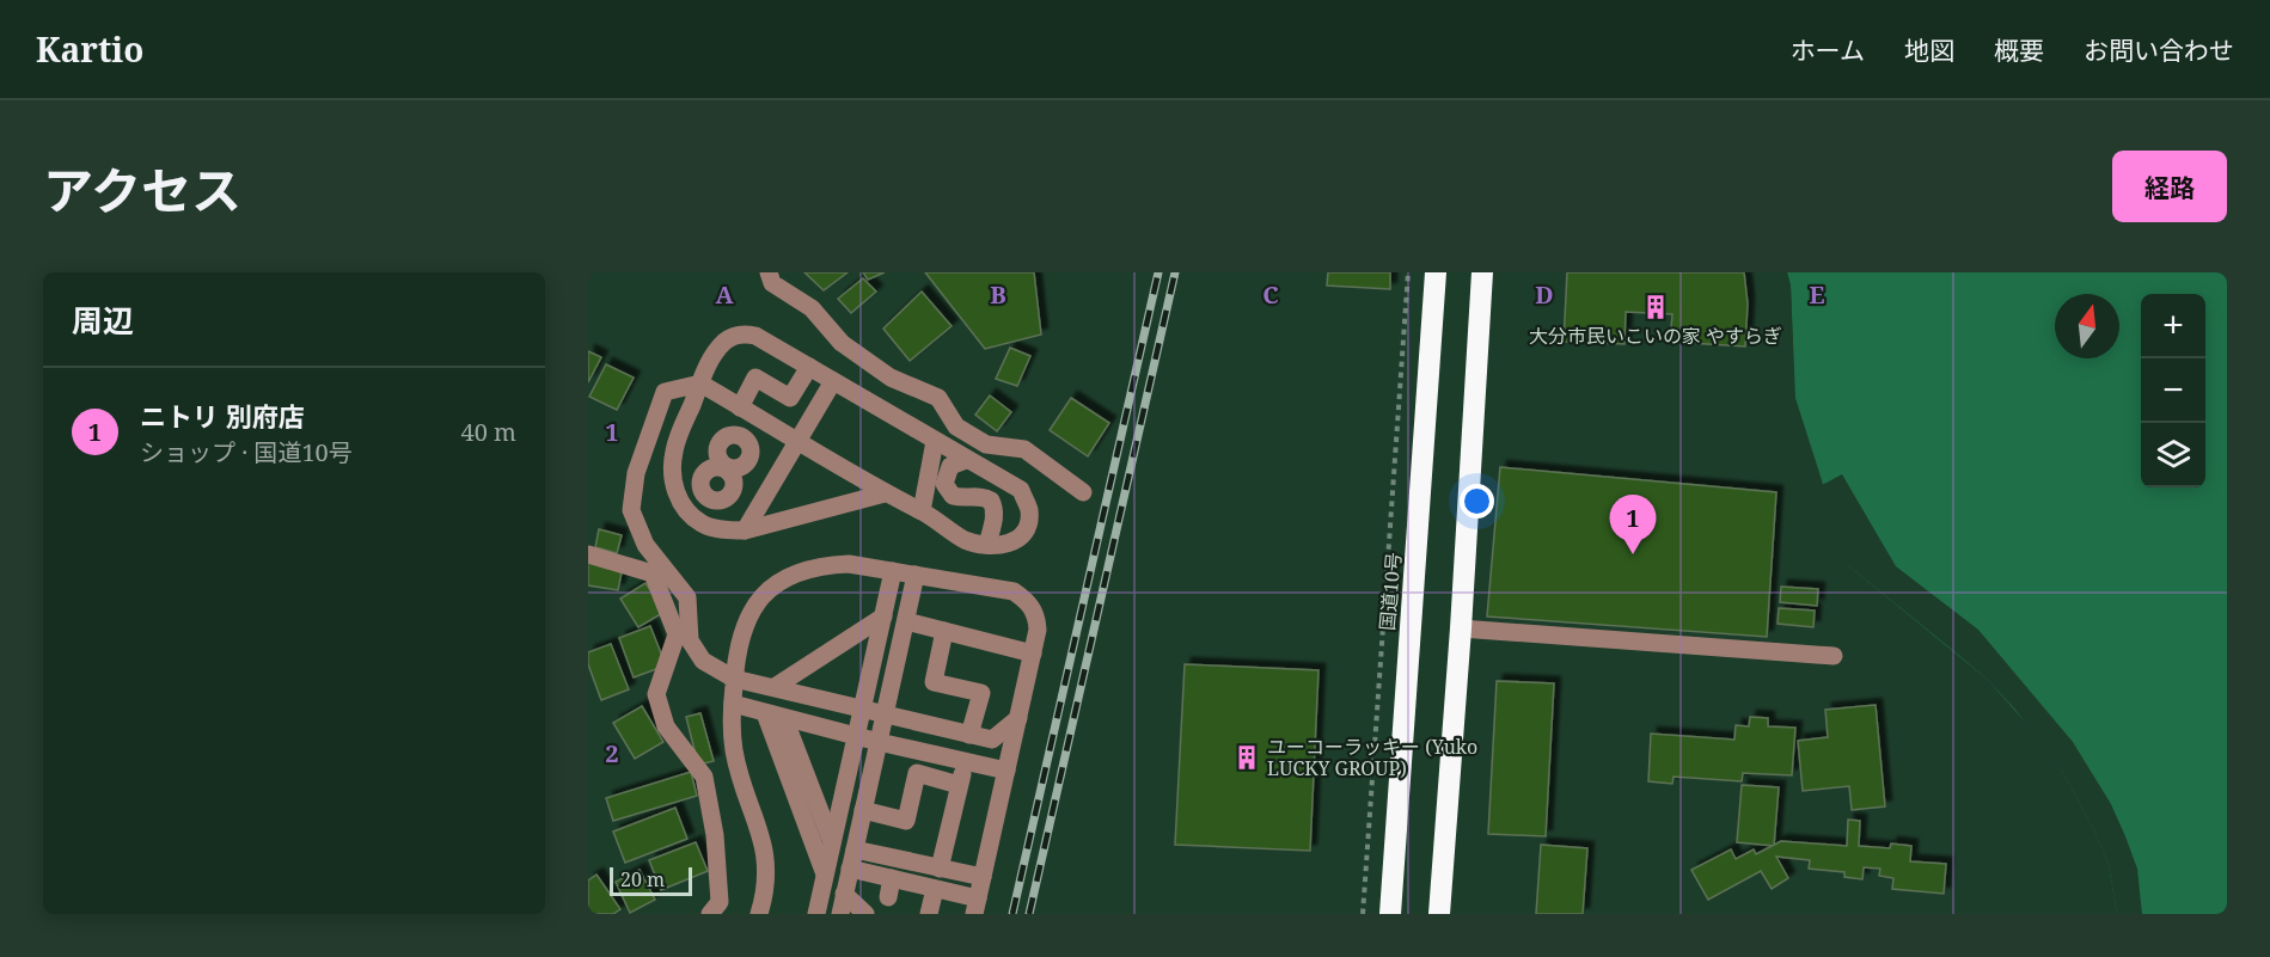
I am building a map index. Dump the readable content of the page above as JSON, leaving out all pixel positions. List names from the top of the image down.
{
  "streets": {
    "highway": ["国道10号"]
  },
  "places": {
    "building": ["大分市民いこいの家 やすらぎ", "ユーコーラッキー (Yuko LUCKY GROUP)"]
  },
  "scale_bar": "20 m",
  "north": "top",
  "page": {
    "header": "Kartio",
    "nav": [
      "ホーム",
      "地図",
      "概要",
      "お問い合わせ"
    ],
    "title": "アクセス",
    "buttons": "経路",
    "heading": "周辺",
    "map_buttons": ["+", "−"],
    "list": [
      {
        "mark": "1",
        "name": "ニトリ 別府店",
        "note": "ショップ · 国道10号",
        "value": "40 m"
      }
    ],
    "pins": "1",
    "scale": "20 m"
  },
  "grid": {
    "columns": [
      "A",
      "B",
      "C",
      "D",
      "E"
    ],
    "rows": ["1", "2"]
  }
}
